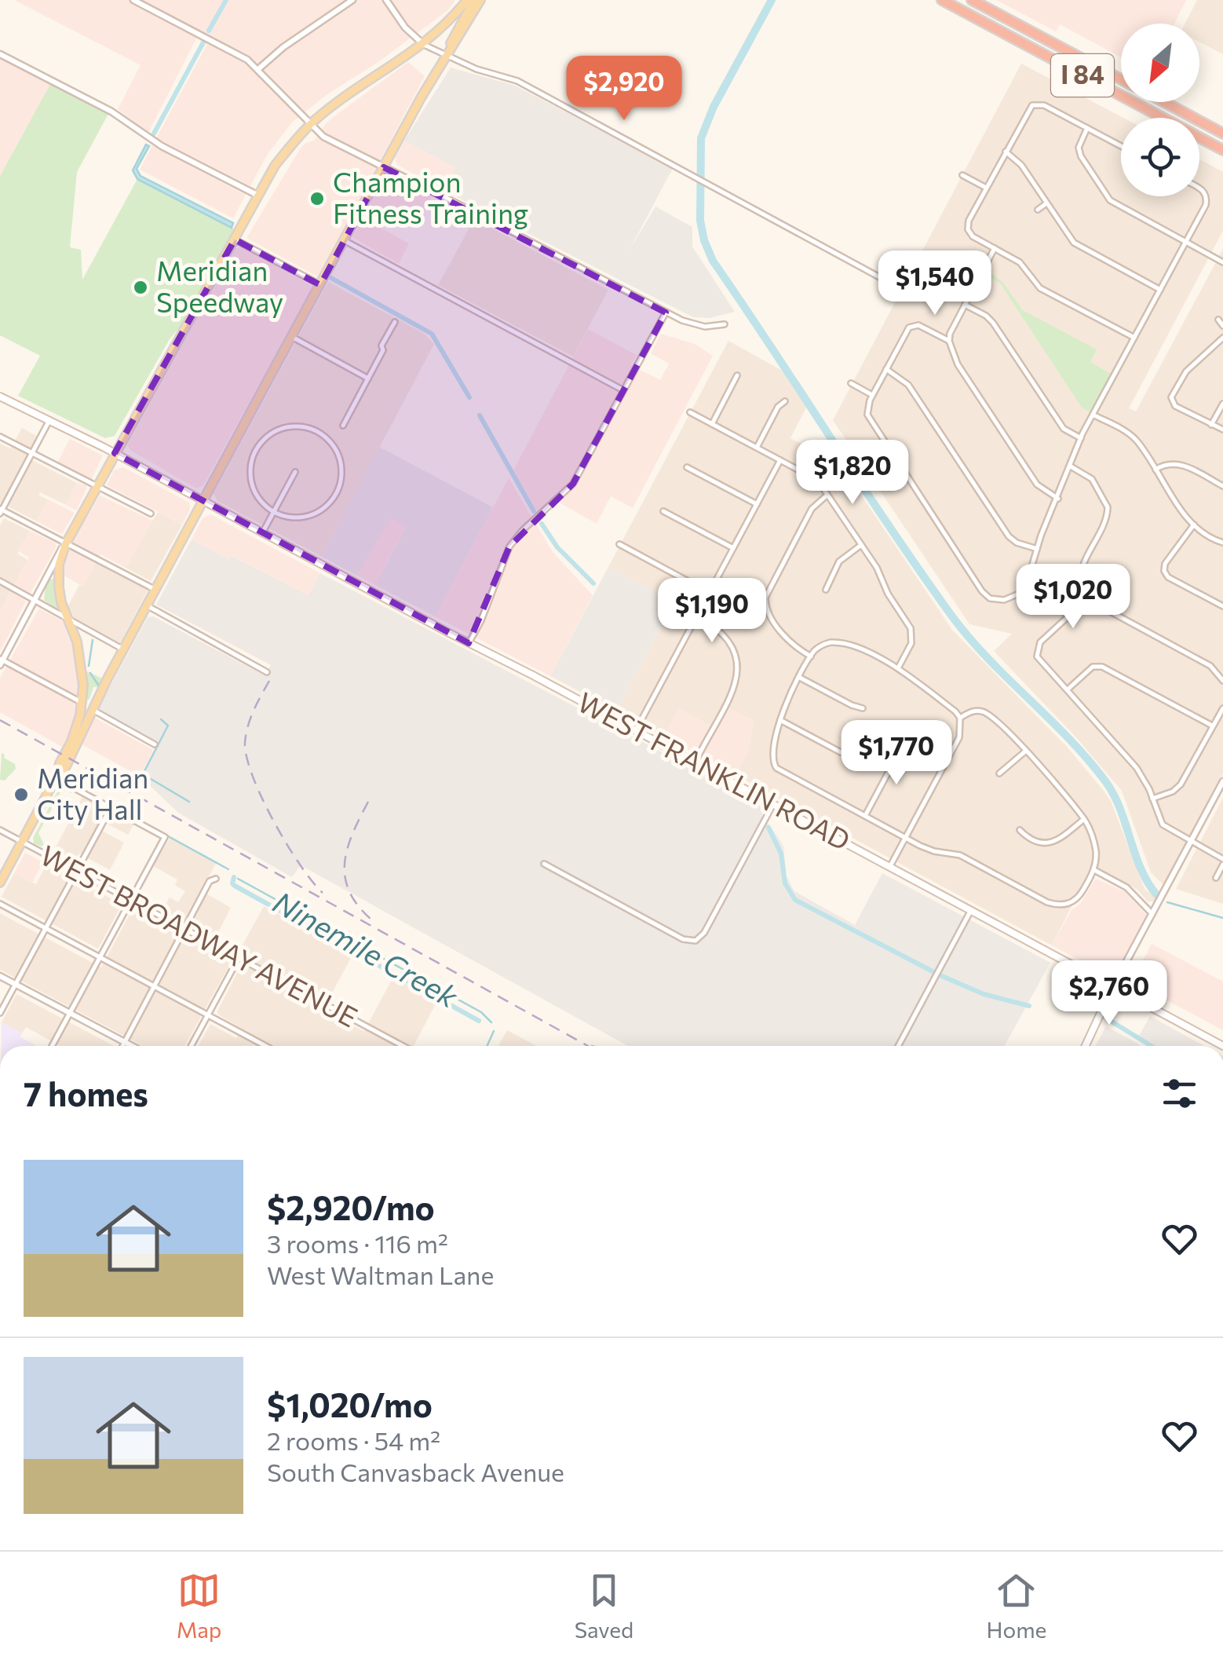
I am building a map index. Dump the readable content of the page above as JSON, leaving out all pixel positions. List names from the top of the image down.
{
  "streets": {
    "highway": ["I 84"],
    "main road": ["WEST FRANKLIN ROAD"],
    "street": ["WEST BROADWAY AVENUE"]
  },
  "water": ["Ninemile Creek"],
  "places": ["Champion Fitness Training", "Meridian Speedway", "Meridian City Hall"],
  "north": "bottom left",
  "page": {
    "price": [
      "$2,920",
      "$1,540",
      "$1,820",
      "$1,020",
      "$1,190",
      "$1,770",
      "$2,760"
    ],
    "heading": "7 homes",
    "list": [
      {
        "name": "$2,920/mo",
        "note": "3 rooms · 116 m² · West Waltman Lane"
      },
      {
        "name": "$1,020/mo",
        "note": "2 rooms · 54 m² · South Canvasback Avenue"
      }
    ],
    "tabs": ["Map", "Saved", "Home"]
  }
}
